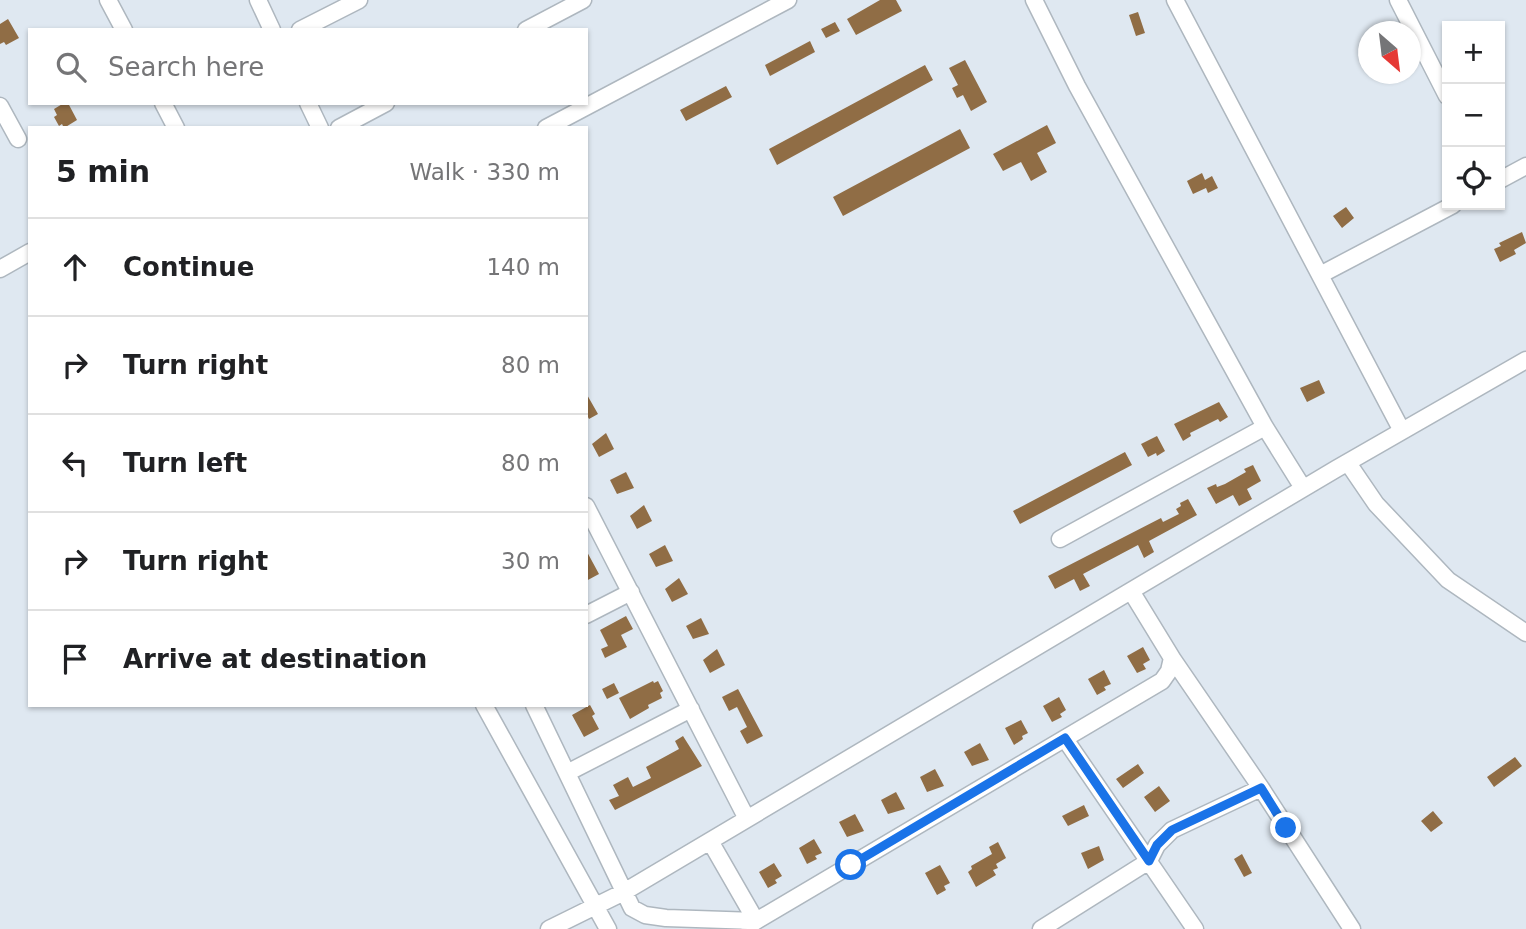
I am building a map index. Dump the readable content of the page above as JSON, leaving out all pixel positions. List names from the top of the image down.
{
  "north": "bottom right",
  "page": {
    "map_buttons": ["+", "−"],
    "search": "Search here",
    "heading": ["5 min", "Walk · 330 m"],
    "list": [
      ["Continue", "140 m"],
      ["Turn right", "80 m"],
      ["Turn left", "80 m"],
      ["Turn right", "30 m"],
      "Arrive at destination"
    ]
  }
}
